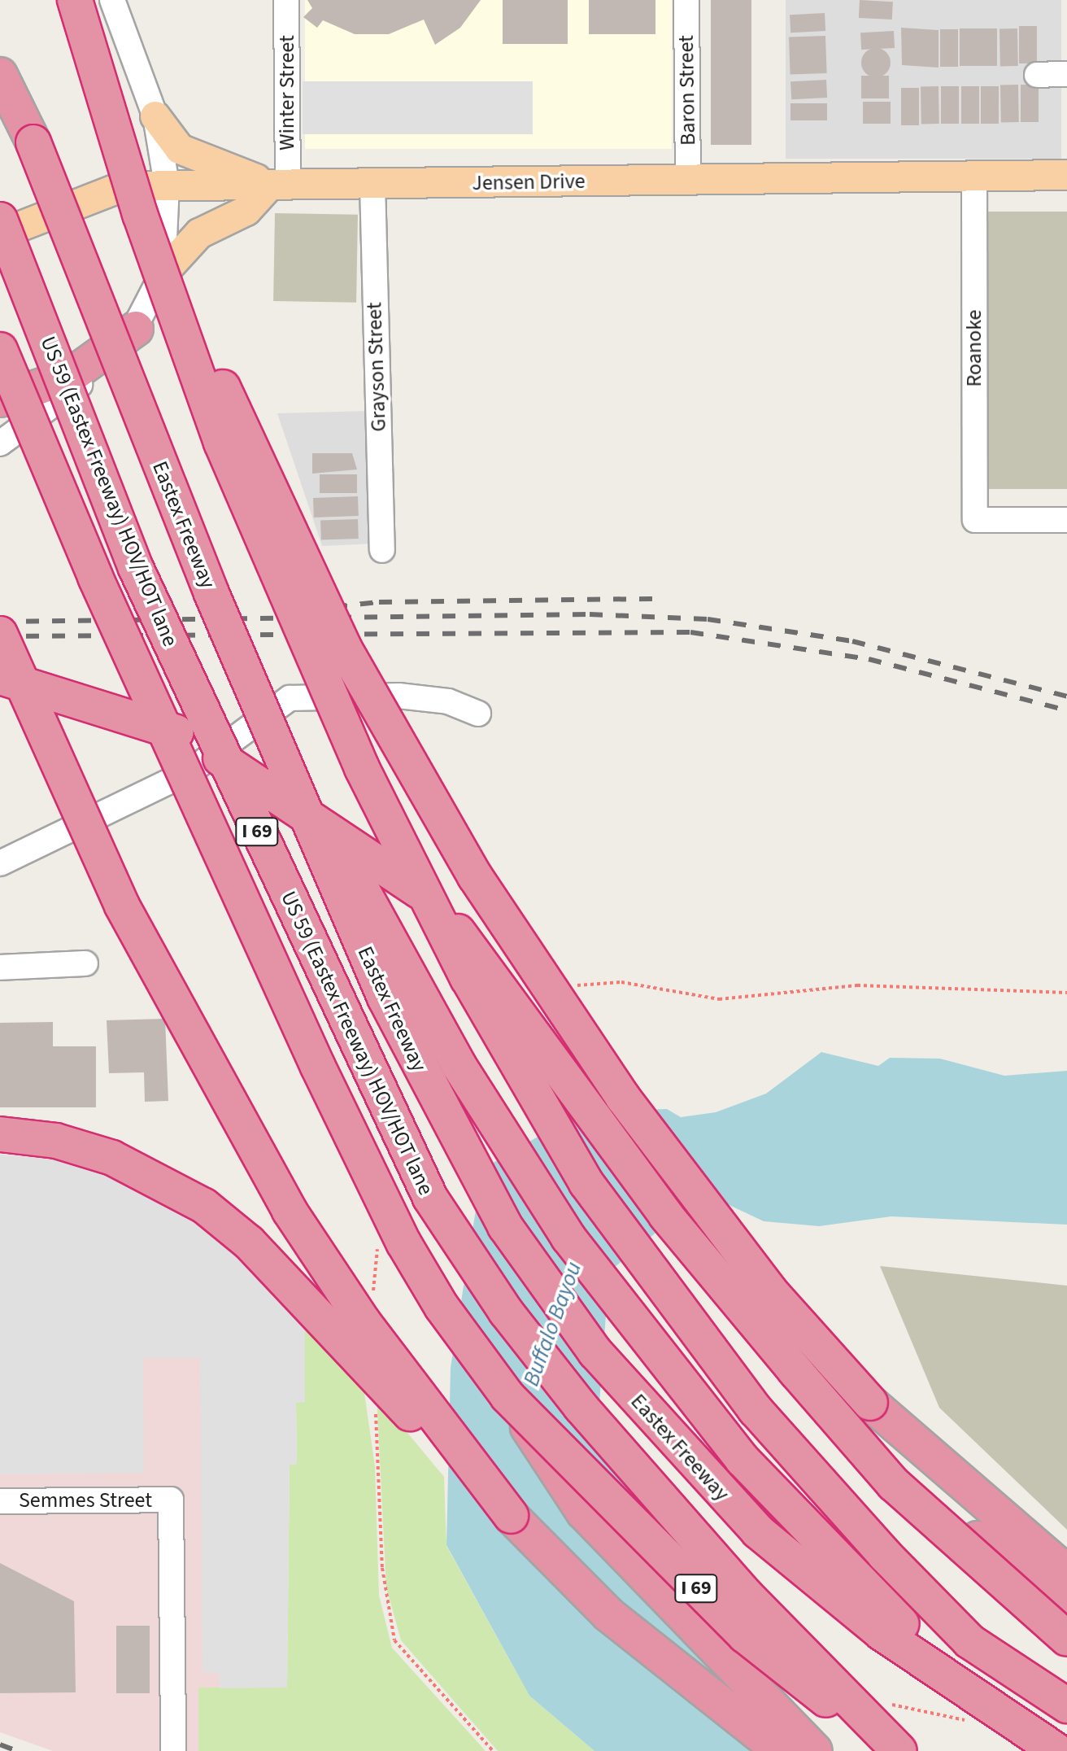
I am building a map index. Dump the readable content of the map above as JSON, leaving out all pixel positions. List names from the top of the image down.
{
  "streets": {
    "highway": ["US 59 (Eastex Freeway) HOV/HOT lane", "Eastex Freeway", "I 69"],
    "main road": ["Jensen Drive"],
    "street": [
      "Baron Street",
      "Winter Street",
      "Roanoke",
      "Grayson Street",
      "Semmes Street"
    ]
  },
  "crossings": [
    ["Baron Street", "Jensen Drive"],
    ["Winter Street", "Jensen Drive"],
    ["Jensen Drive", "Roanoke"],
    ["Jensen Drive", "Grayson Street"]
  ],
  "water": ["Buffalo Bayou"]
}
